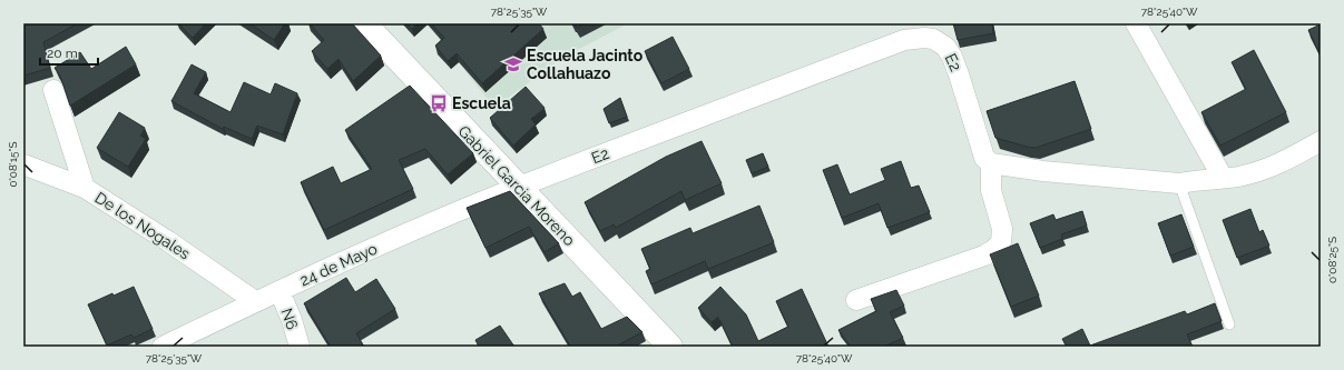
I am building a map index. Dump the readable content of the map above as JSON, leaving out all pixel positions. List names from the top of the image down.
{
  "streets": {
    "street": [
      "E2",
      "Gabriel Garcia Moreno",
      "De los Nogales",
      "24 de Mayo",
      "N6"
    ]
  },
  "crossings": [
    ["E2", "Gabriel Garcia Moreno"],
    ["E2", "24 de Mayo"],
    ["Gabriel Garcia Moreno", "24 de Mayo"],
    ["De los Nogales", "24 de Mayo"],
    ["24 de Mayo", "N6"]
  ],
  "places": {
    "school or university": ["Escuela Jacinto Collahuazo"],
    "bus stop": ["Escuela"]
  },
  "scale_bar": "20 m",
  "coordinates": [
    "78°25'35\"W",
    "78°25'40\"W",
    "0°08'15\"S",
    "0°08'25\"S"
  ]
}
